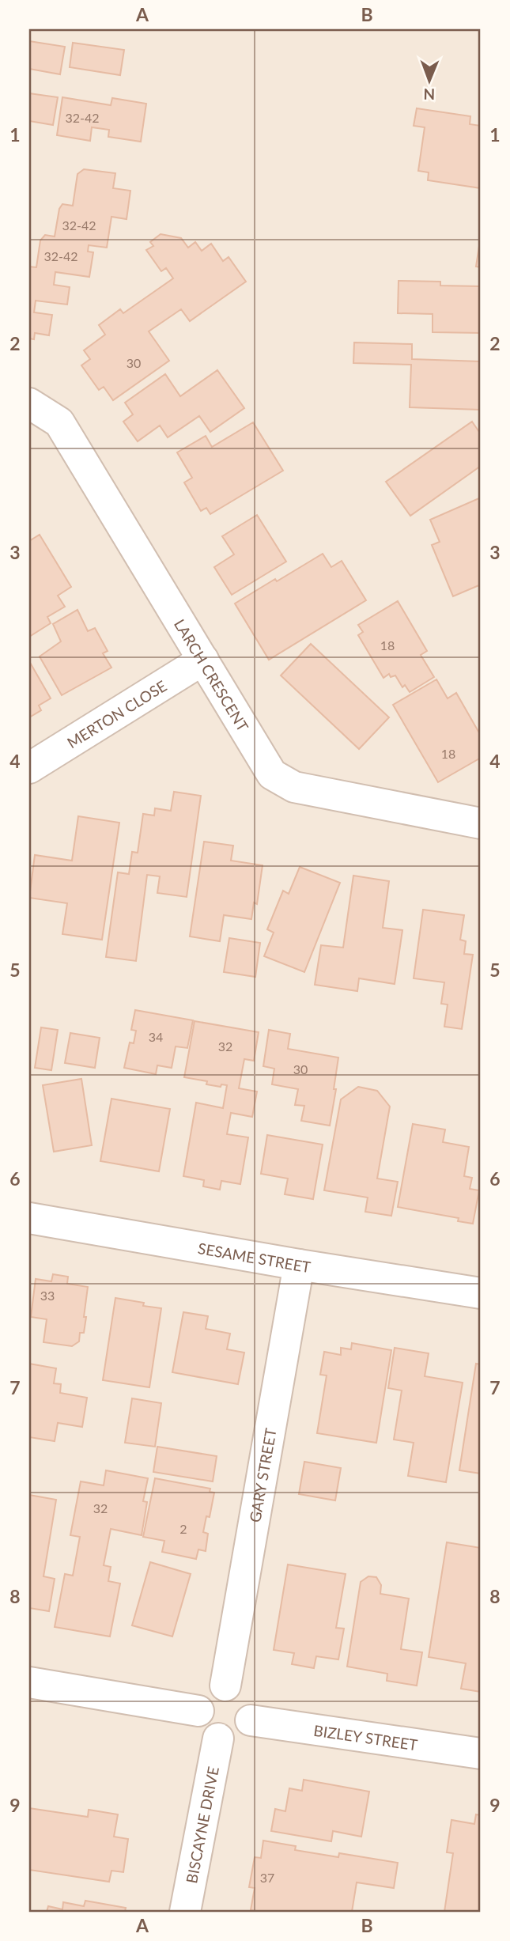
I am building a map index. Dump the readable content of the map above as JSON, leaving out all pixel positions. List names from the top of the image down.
{
  "streets": {
    "street": [
      "LARCH CRESCENT",
      "MERTON CLOSE",
      "SESAME STREET",
      "GARY STREET",
      "BIZLEY STREET",
      "BISCAYNE DRIVE"
    ]
  },
  "crossings": [
    ["LARCH CRESCENT", "MERTON CLOSE"],
    ["SESAME STREET", "GARY STREET"],
    ["GARY STREET", "BIZLEY STREET"],
    ["GARY STREET", "BISCAYNE DRIVE"],
    ["BIZLEY STREET", "BISCAYNE DRIVE"]
  ],
  "house_numbers": [
    "32-42",
    "32-42",
    "32-42",
    "30",
    "18",
    "18",
    "34",
    "32",
    "30",
    "33",
    "32",
    "2",
    "37"
  ],
  "north": "bottom",
  "grid": {
    "columns": ["A", "B"],
    "rows": [
      "1",
      "2",
      "3",
      "4",
      "5",
      "6",
      "7",
      "8",
      "9"
    ]
  }
}
